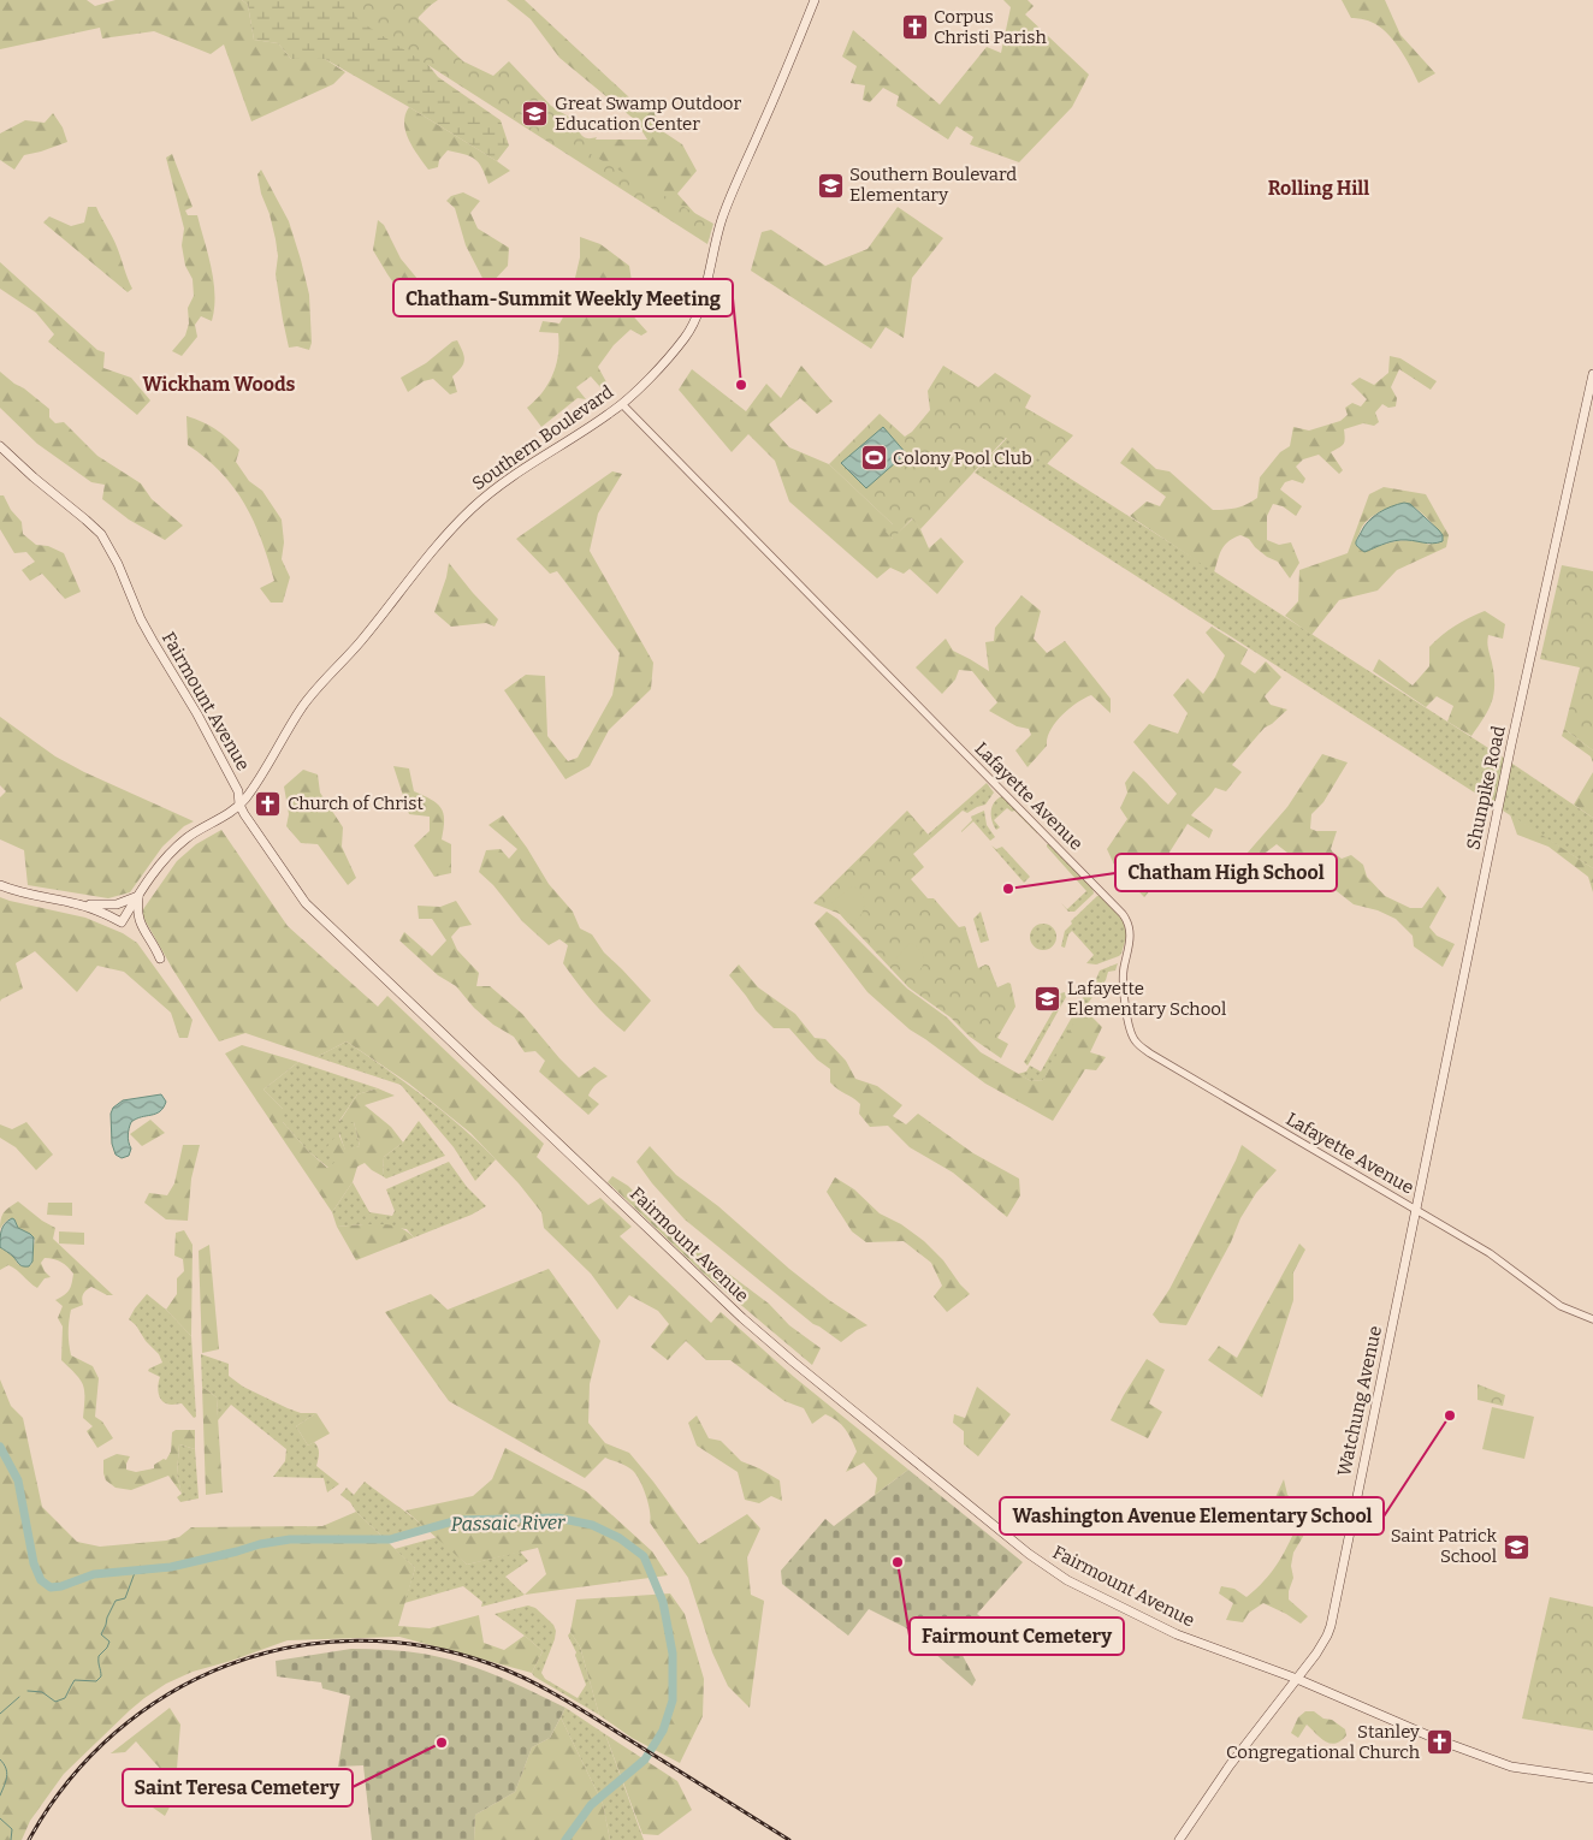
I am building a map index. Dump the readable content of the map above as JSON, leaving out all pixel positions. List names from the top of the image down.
{
  "streets": {
    "main road": [
      "Southern Boulevard",
      "Fairmount Avenue",
      "Shunpike Road",
      "Watchung Avenue"
    ],
    "street": ["Lafayette Avenue"]
  },
  "crossings": [
    ["Southern Boulevard", "Fairmount Avenue"],
    ["Southern Boulevard", "Lafayette Avenue"],
    ["Fairmount Avenue", "Watchung Avenue"],
    ["Shunpike Road", "Lafayette Avenue"],
    ["Shunpike Road", "Watchung Avenue"],
    ["Lafayette Avenue", "Watchung Avenue"]
  ],
  "districts": ["Rolling Hill", "Wickham Woods"],
  "water": ["Passaic River"],
  "places": {
    "church": ["Corpus Christi Parish", "Church of Christ", "Stanley Congregational Church"],
    "school or university": [
      "Great Swamp Outdoor Education Center",
      "Southern Boulevard Elementary",
      "Lafayette Elementary School",
      "Saint Patrick School"
    ],
    "other": [
      "Chatham-Summit Weekly Meeting",
      "Chatham High School",
      "Washington Avenue Elementary School",
      "Fairmount Cemetery",
      "Saint Teresa Cemetery"
    ],
    "sports": ["Colony Pool Club"]
  }
}
